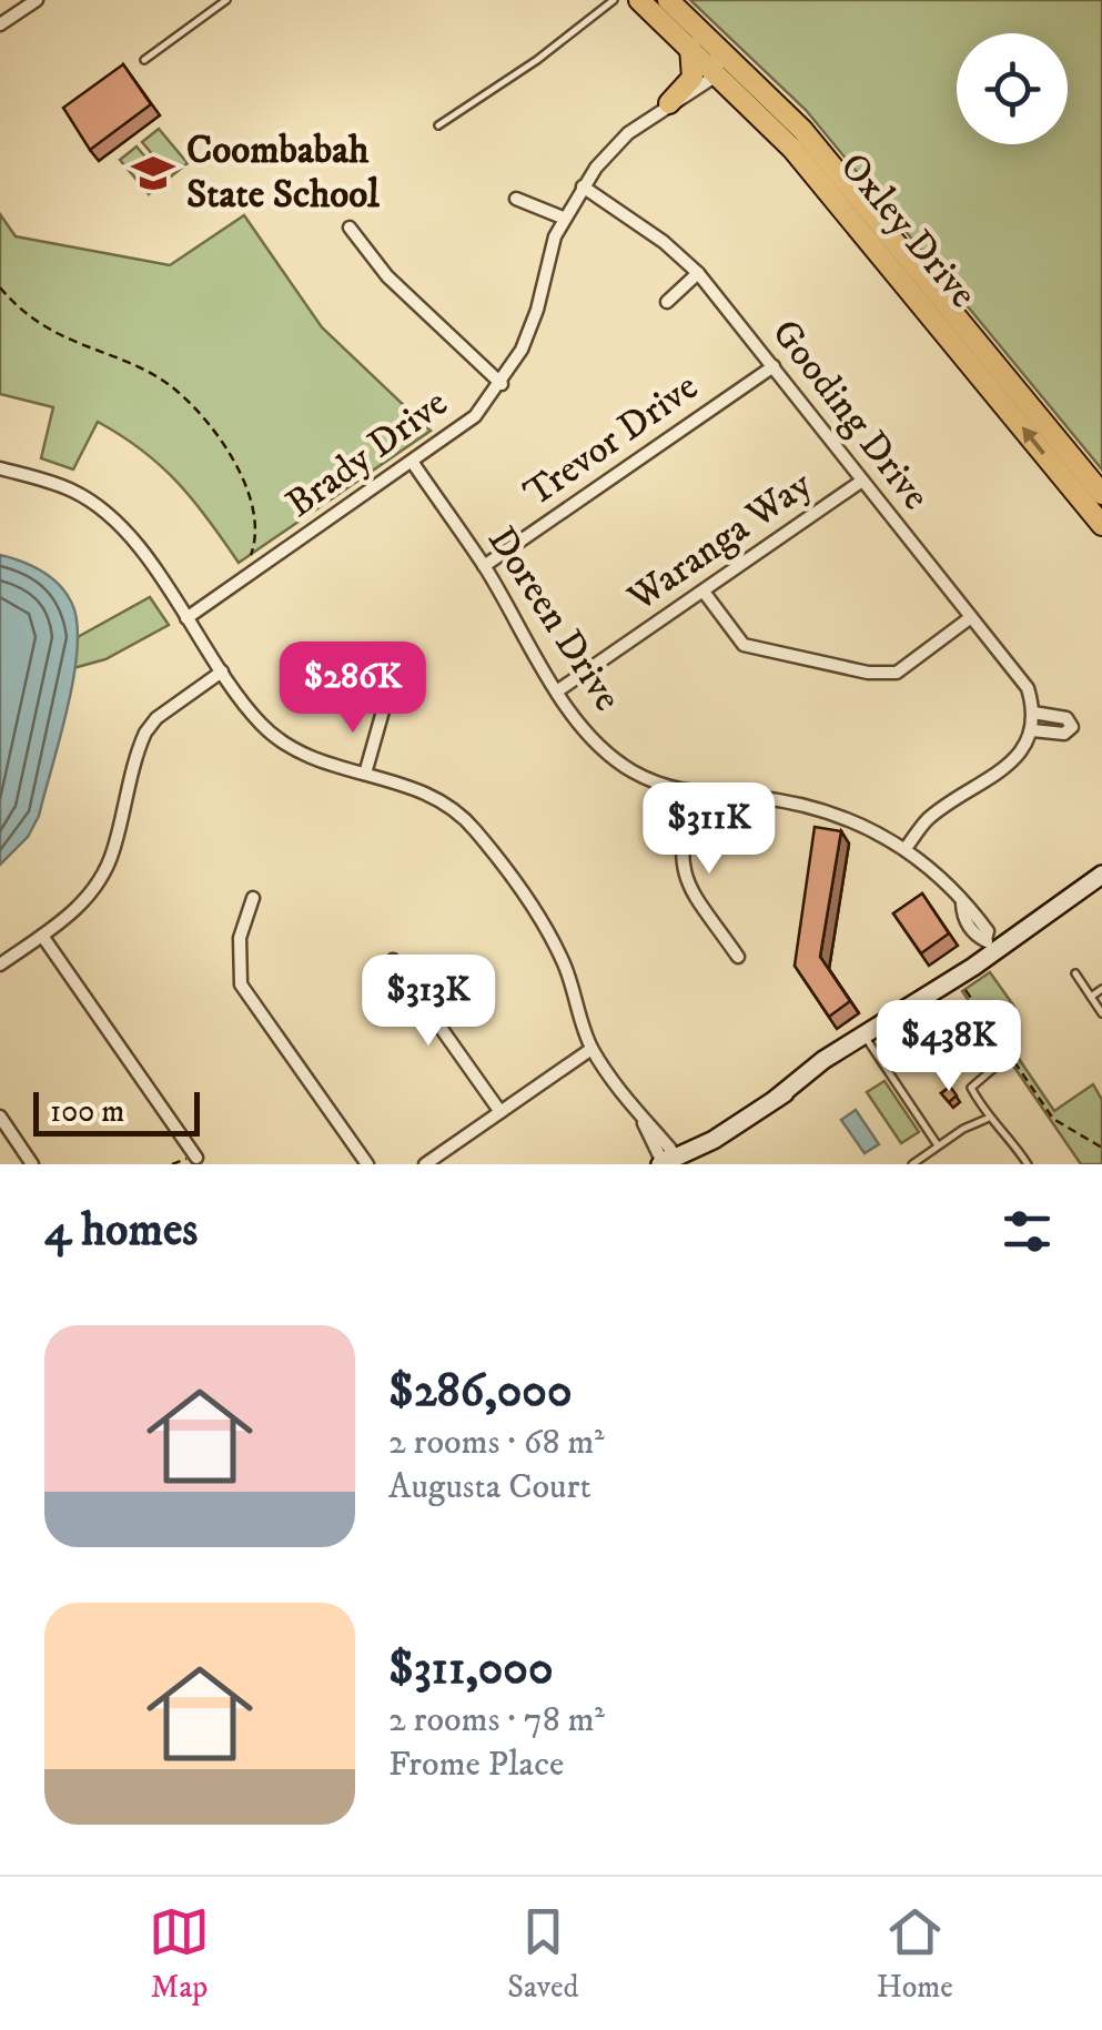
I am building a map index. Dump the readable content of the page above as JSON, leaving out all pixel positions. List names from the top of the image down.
{
  "streets": {
    "main road": ["Oxley Drive"],
    "street": [
      "Gooding Drive",
      "Trevor Drive",
      "Brady Drive",
      "Waranga Way",
      "Doreen Drive"
    ]
  },
  "crossings": [
    ["Oxley Drive", "Brady Drive"],
    ["Gooding Drive", "Trevor Drive"],
    ["Gooding Drive", "Brady Drive"],
    ["Gooding Drive", "Waranga Way"],
    ["Gooding Drive", "Doreen Drive"],
    ["Trevor Drive", "Doreen Drive"],
    ["Brady Drive", "Doreen Drive"],
    ["Waranga Way", "Doreen Drive"]
  ],
  "places": {
    "school or university": ["Coombabah State School"]
  },
  "scale_bar": "100 m",
  "page": {
    "price": [
      "$286K",
      "$311K",
      "$313K",
      "$438K"
    ],
    "scale": "100 m",
    "heading": "4 homes",
    "list": [
      {
        "name": "$286,000",
        "note": "2 rooms · 68 m² · Augusta Court"
      },
      {
        "name": "$311,000",
        "note": "2 rooms · 78 m² · Frome Place"
      }
    ],
    "tabs": ["Map", "Saved", "Home"]
  }
}
